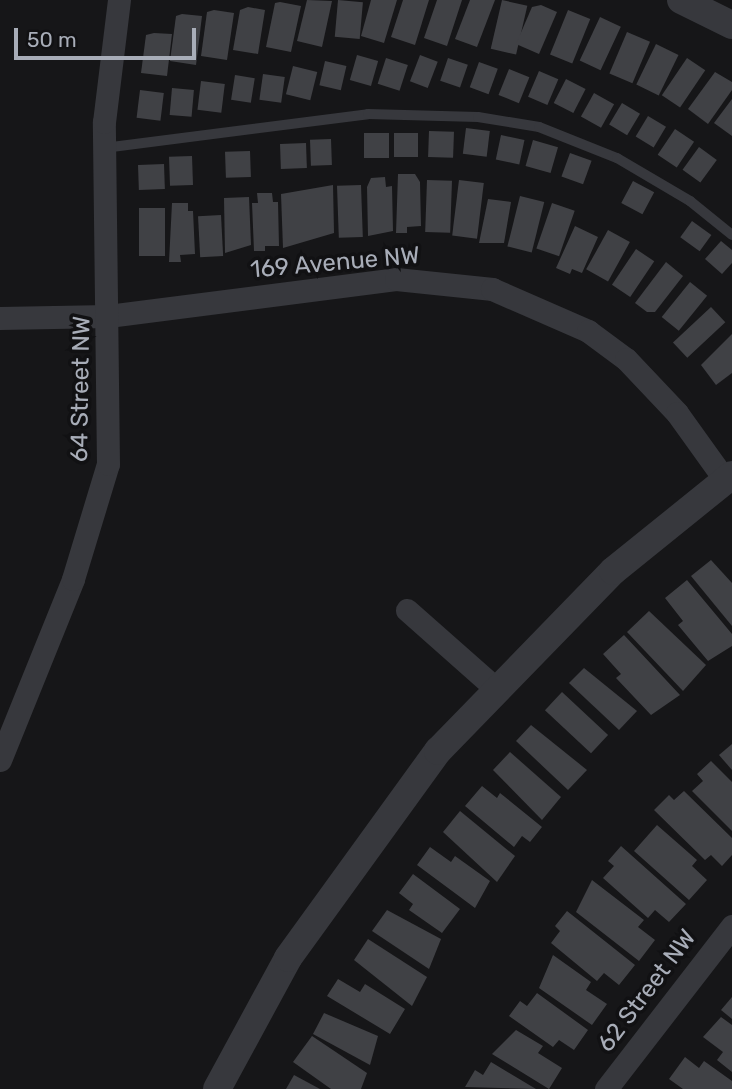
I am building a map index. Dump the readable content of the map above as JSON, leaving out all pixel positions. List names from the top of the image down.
{
  "streets": {
    "street": ["169 Avenue NW", "64 Street NW", "62 Street NW"]
  },
  "crossings": [
    ["169 Avenue NW", "64 Street NW"]
  ],
  "scale_bar": "50 m"
}
